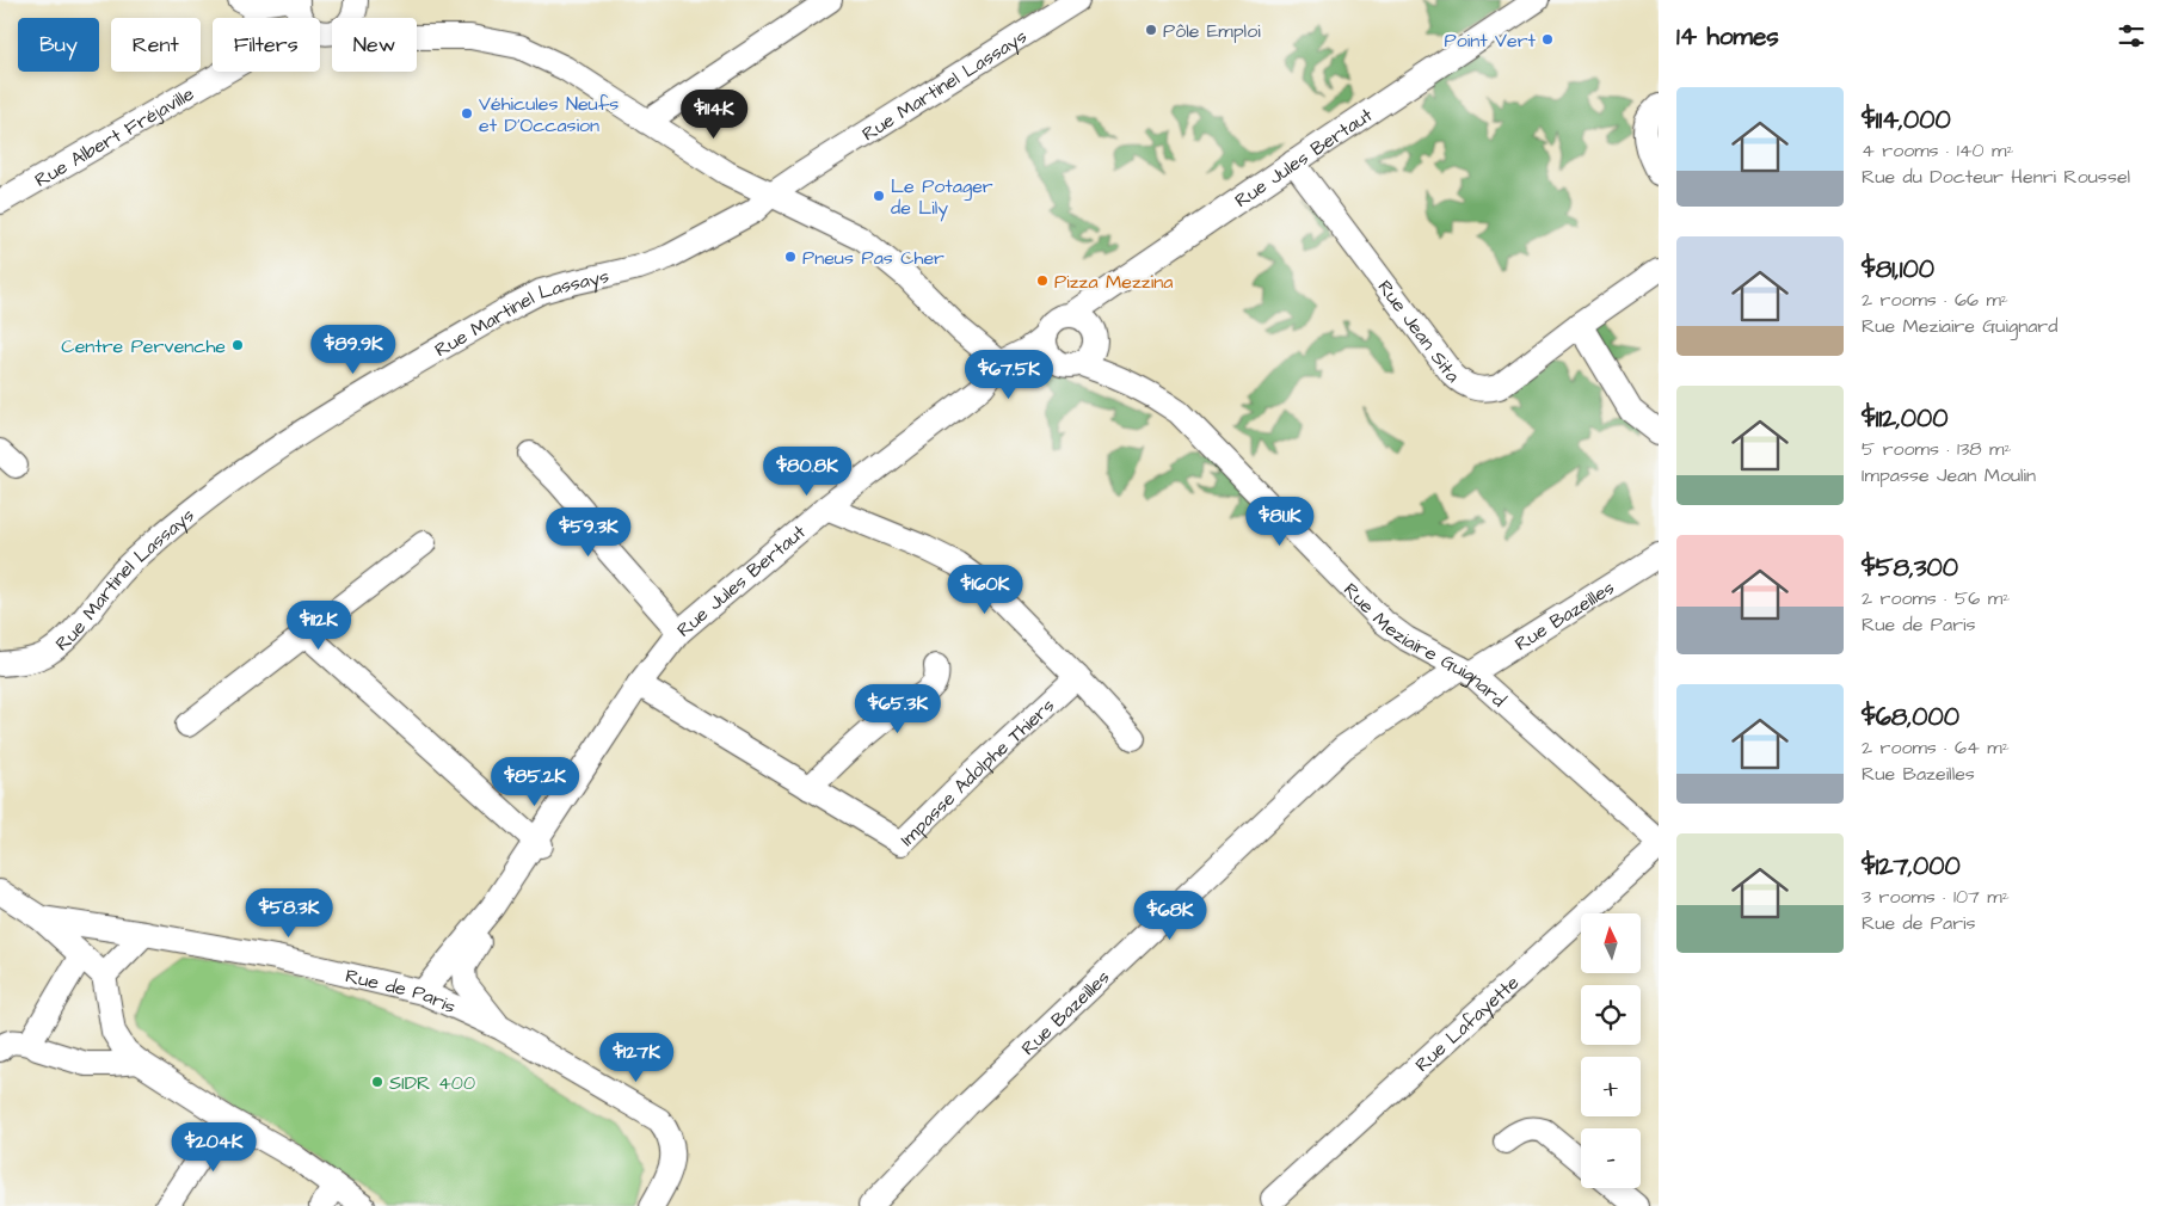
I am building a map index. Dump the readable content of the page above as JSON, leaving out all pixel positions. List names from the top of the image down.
{
  "streets": {
    "street": [
      "Rue Martinel Lassays",
      "Rue Albert Fréjaville",
      "Rue Jules Bertaut",
      "Rue Jean Sita",
      "Rue Bazeilles",
      "Rue Meziaire Guignard",
      "Impasse Adolphe Thiers",
      "Rue de Paris",
      "Rue Lafayette"
    ]
  },
  "crossings": [
    ["Rue Jules Bertaut", "Rue Jean Sita"],
    ["Rue Jules Bertaut", "Rue Meziaire Guignard"],
    ["Rue Jules Bertaut", "Impasse Adolphe Thiers"],
    ["Rue Jules Bertaut", "Rue de Paris"],
    ["Rue Bazeilles", "Rue Meziaire Guignard"]
  ],
  "places": [
    "Pôle Emploi",
    "Point Vert",
    "Véhicules Neufs et D'Occasion",
    "Le Potager de Lily",
    "Pneus Pas Cher",
    "Pizza Mezzina",
    "Centre Pervenche",
    "SIDR 400"
  ],
  "north": "top",
  "page": {
    "heading": "14 homes",
    "chip": [
      "Buy",
      "Rent",
      "Filters",
      "New"
    ],
    "list": [
      {
        "name": "$114,000",
        "note": "4 rooms · 140 m² · Rue du Docteur Henri Roussel"
      },
      {
        "name": "$81,100",
        "note": "2 rooms · 66 m² · Rue Meziaire Guignard"
      },
      {
        "name": "$112,000",
        "note": "5 rooms · 138 m² · Impasse Jean Moulin"
      },
      {
        "name": "$58,300",
        "note": "2 rooms · 56 m² · Rue de Paris"
      },
      {
        "name": "$68,000",
        "note": "2 rooms · 64 m² · Rue Bazeilles"
      },
      {
        "name": "$127,000",
        "note": "3 rooms · 107 m² · Rue de Paris"
      }
    ],
    "price": [
      "$114K",
      "$89.9K",
      "$67.5K",
      "$80.8K",
      "$81.1K",
      "$59.3K",
      "$160K",
      "$112K",
      "$65.3K",
      "$85.2K",
      "$58.3K",
      "$68K",
      "$127K",
      "$204K"
    ],
    "map_buttons": ["+", "−"]
  }
}
